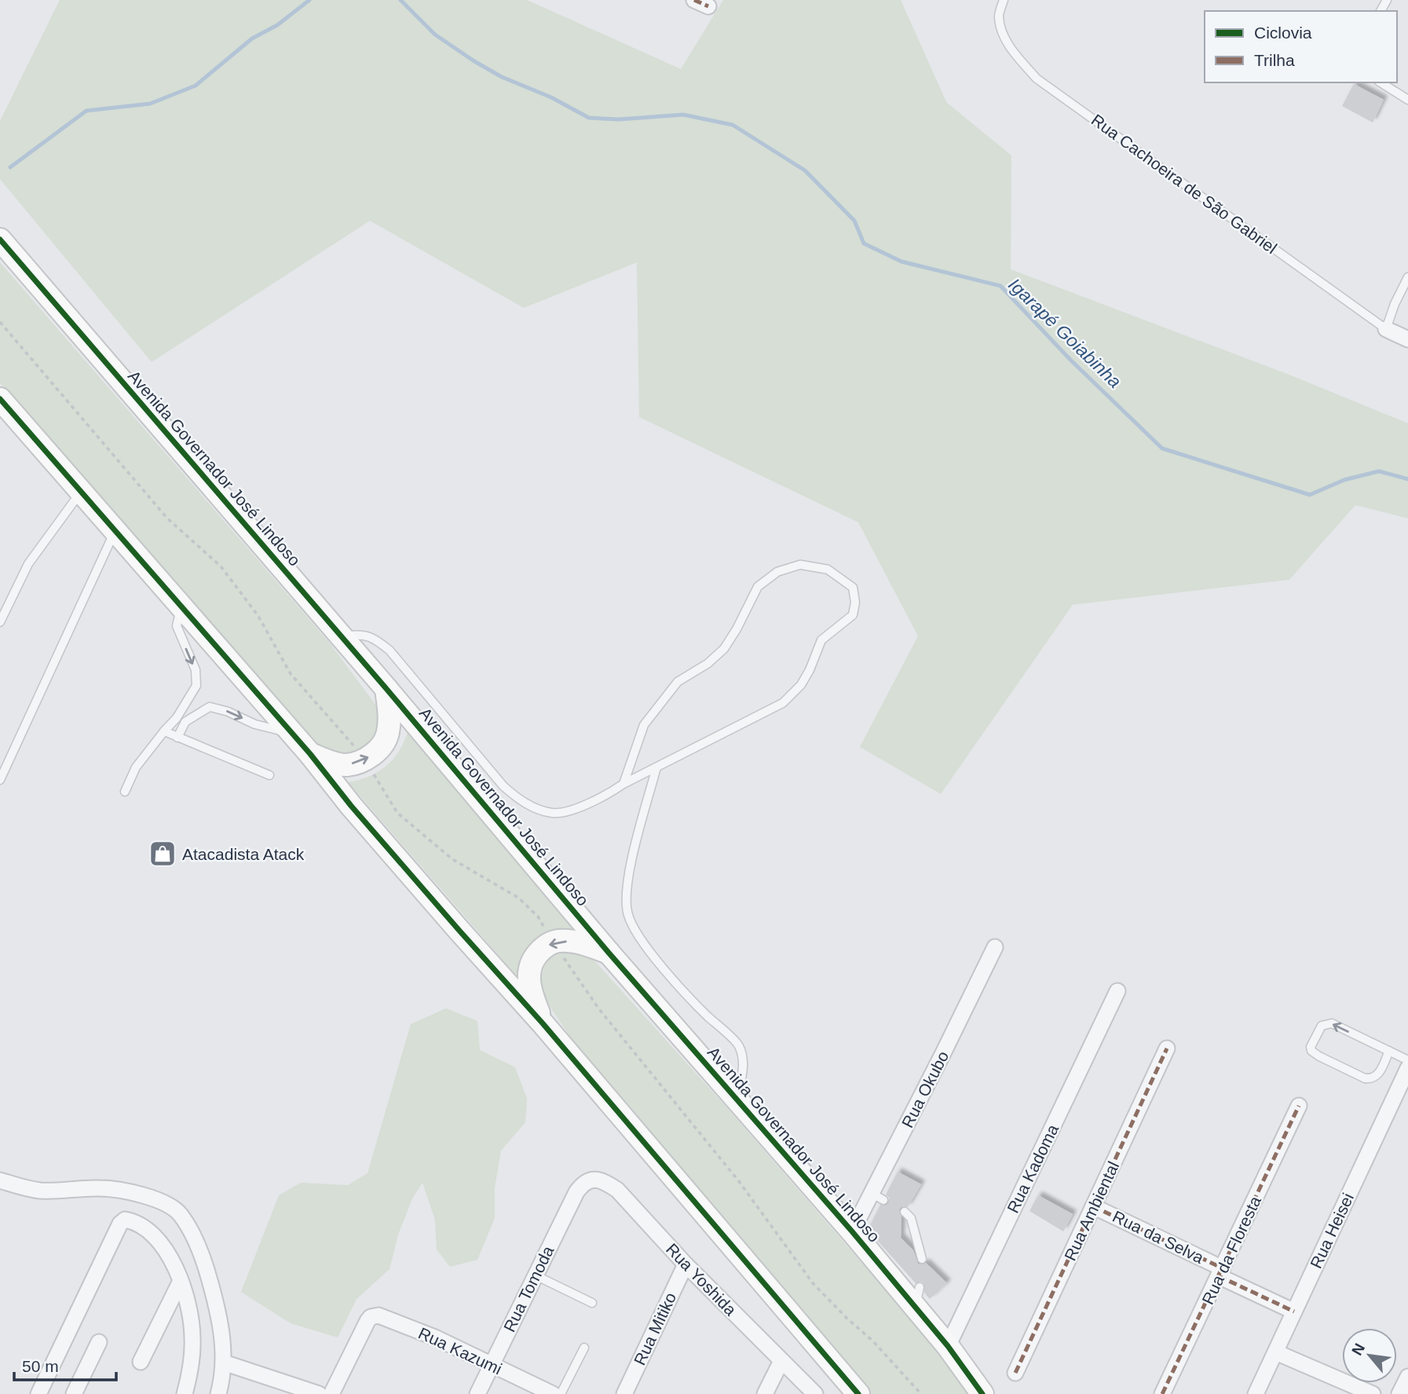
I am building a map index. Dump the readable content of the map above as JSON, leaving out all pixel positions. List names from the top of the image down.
{
  "streets": {
    "main road": ["Avenida Governador José Lindoso"],
    "street": [
      "Rua Cachoeira de São Gabriel",
      "Rua Okubo",
      "Rua Kadoma",
      "Rua Ambiental",
      "Rua Heisei",
      "Rua da Selva",
      "Rua da Floresta",
      "Rua Yoshida",
      "Rua Tomoda",
      "Rua Mitiko",
      "Rua Kazumi"
    ]
  },
  "crossings": [
    ["Avenida Governador José Lindoso", "Rua Okubo"],
    ["Avenida Governador José Lindoso", "Rua Kadoma"],
    ["Rua Ambiental", "Rua da Selva"],
    ["Rua Heisei", "Rua da Selva"],
    ["Rua da Selva", "Rua da Floresta"],
    ["Rua Yoshida", "Rua Tomoda"],
    ["Rua Yoshida", "Rua Mitiko"],
    ["Rua Tomoda", "Rua Kazumi"]
  ],
  "water": ["Igarapé Goiabinha"],
  "places": {
    "shop": ["Atacadista Atack"]
  },
  "legend": ["Ciclovia", "Trilha"],
  "scale_bar": "50 m",
  "north": "top left"
}
